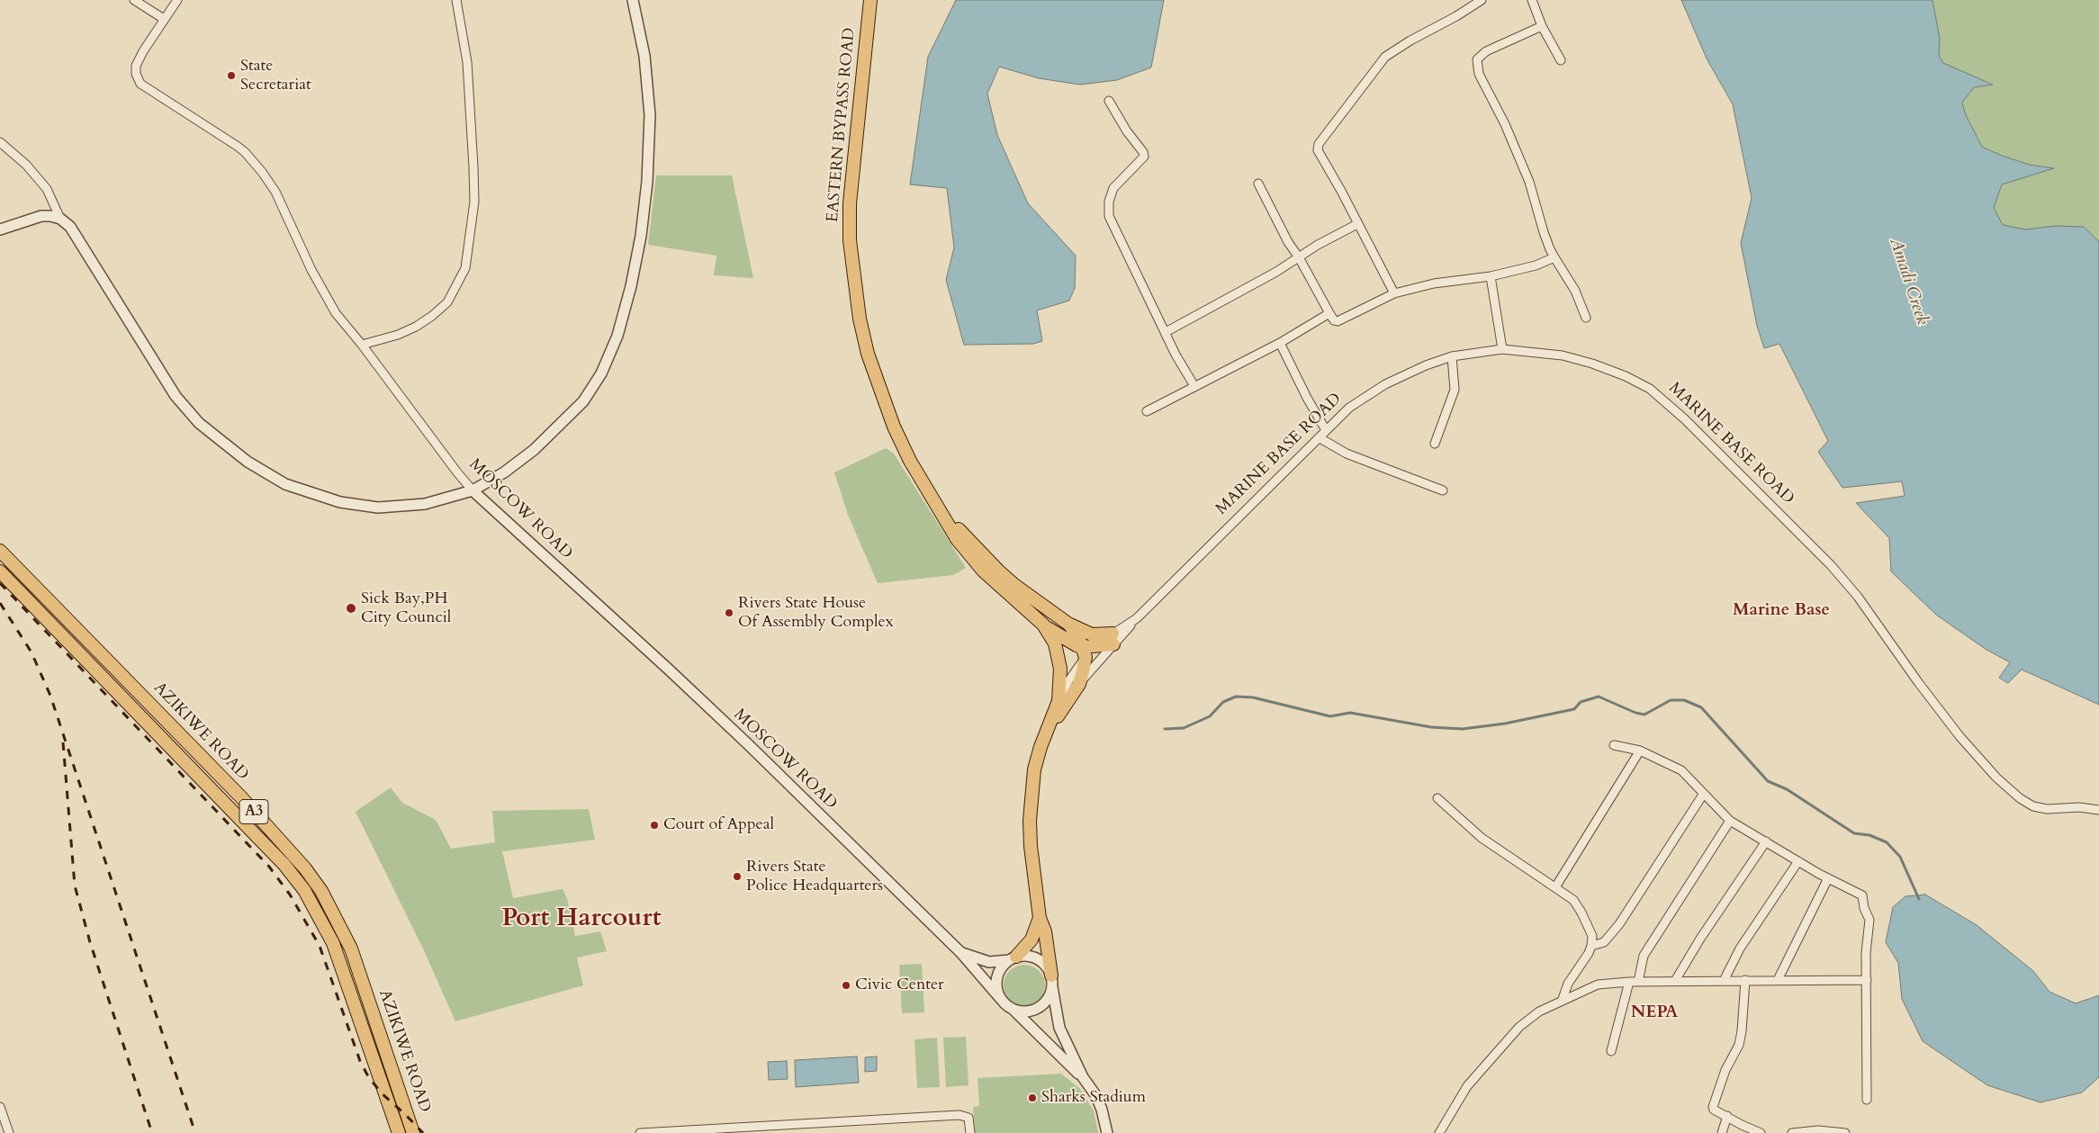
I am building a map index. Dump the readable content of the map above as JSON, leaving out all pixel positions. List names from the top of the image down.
{
  "streets": {
    "main road": ["EASTERN BYPASS ROAD", "AZIKIWE ROAD", "A3"],
    "street": ["MARINE BASE ROAD", "MOSCOW ROAD"]
  },
  "districts": ["Marine Base", "Port Harcourt", "NEPA"],
  "water": ["Amadi Creek"],
  "places": [
    "State Secretariat",
    "Sick Bay,PH City Council",
    "Rivers State House Of Assembly Complex",
    "Court of Appeal",
    "Rivers State Police Headquarters",
    "Civic Center",
    "Sharks Stadium"
  ]
}
